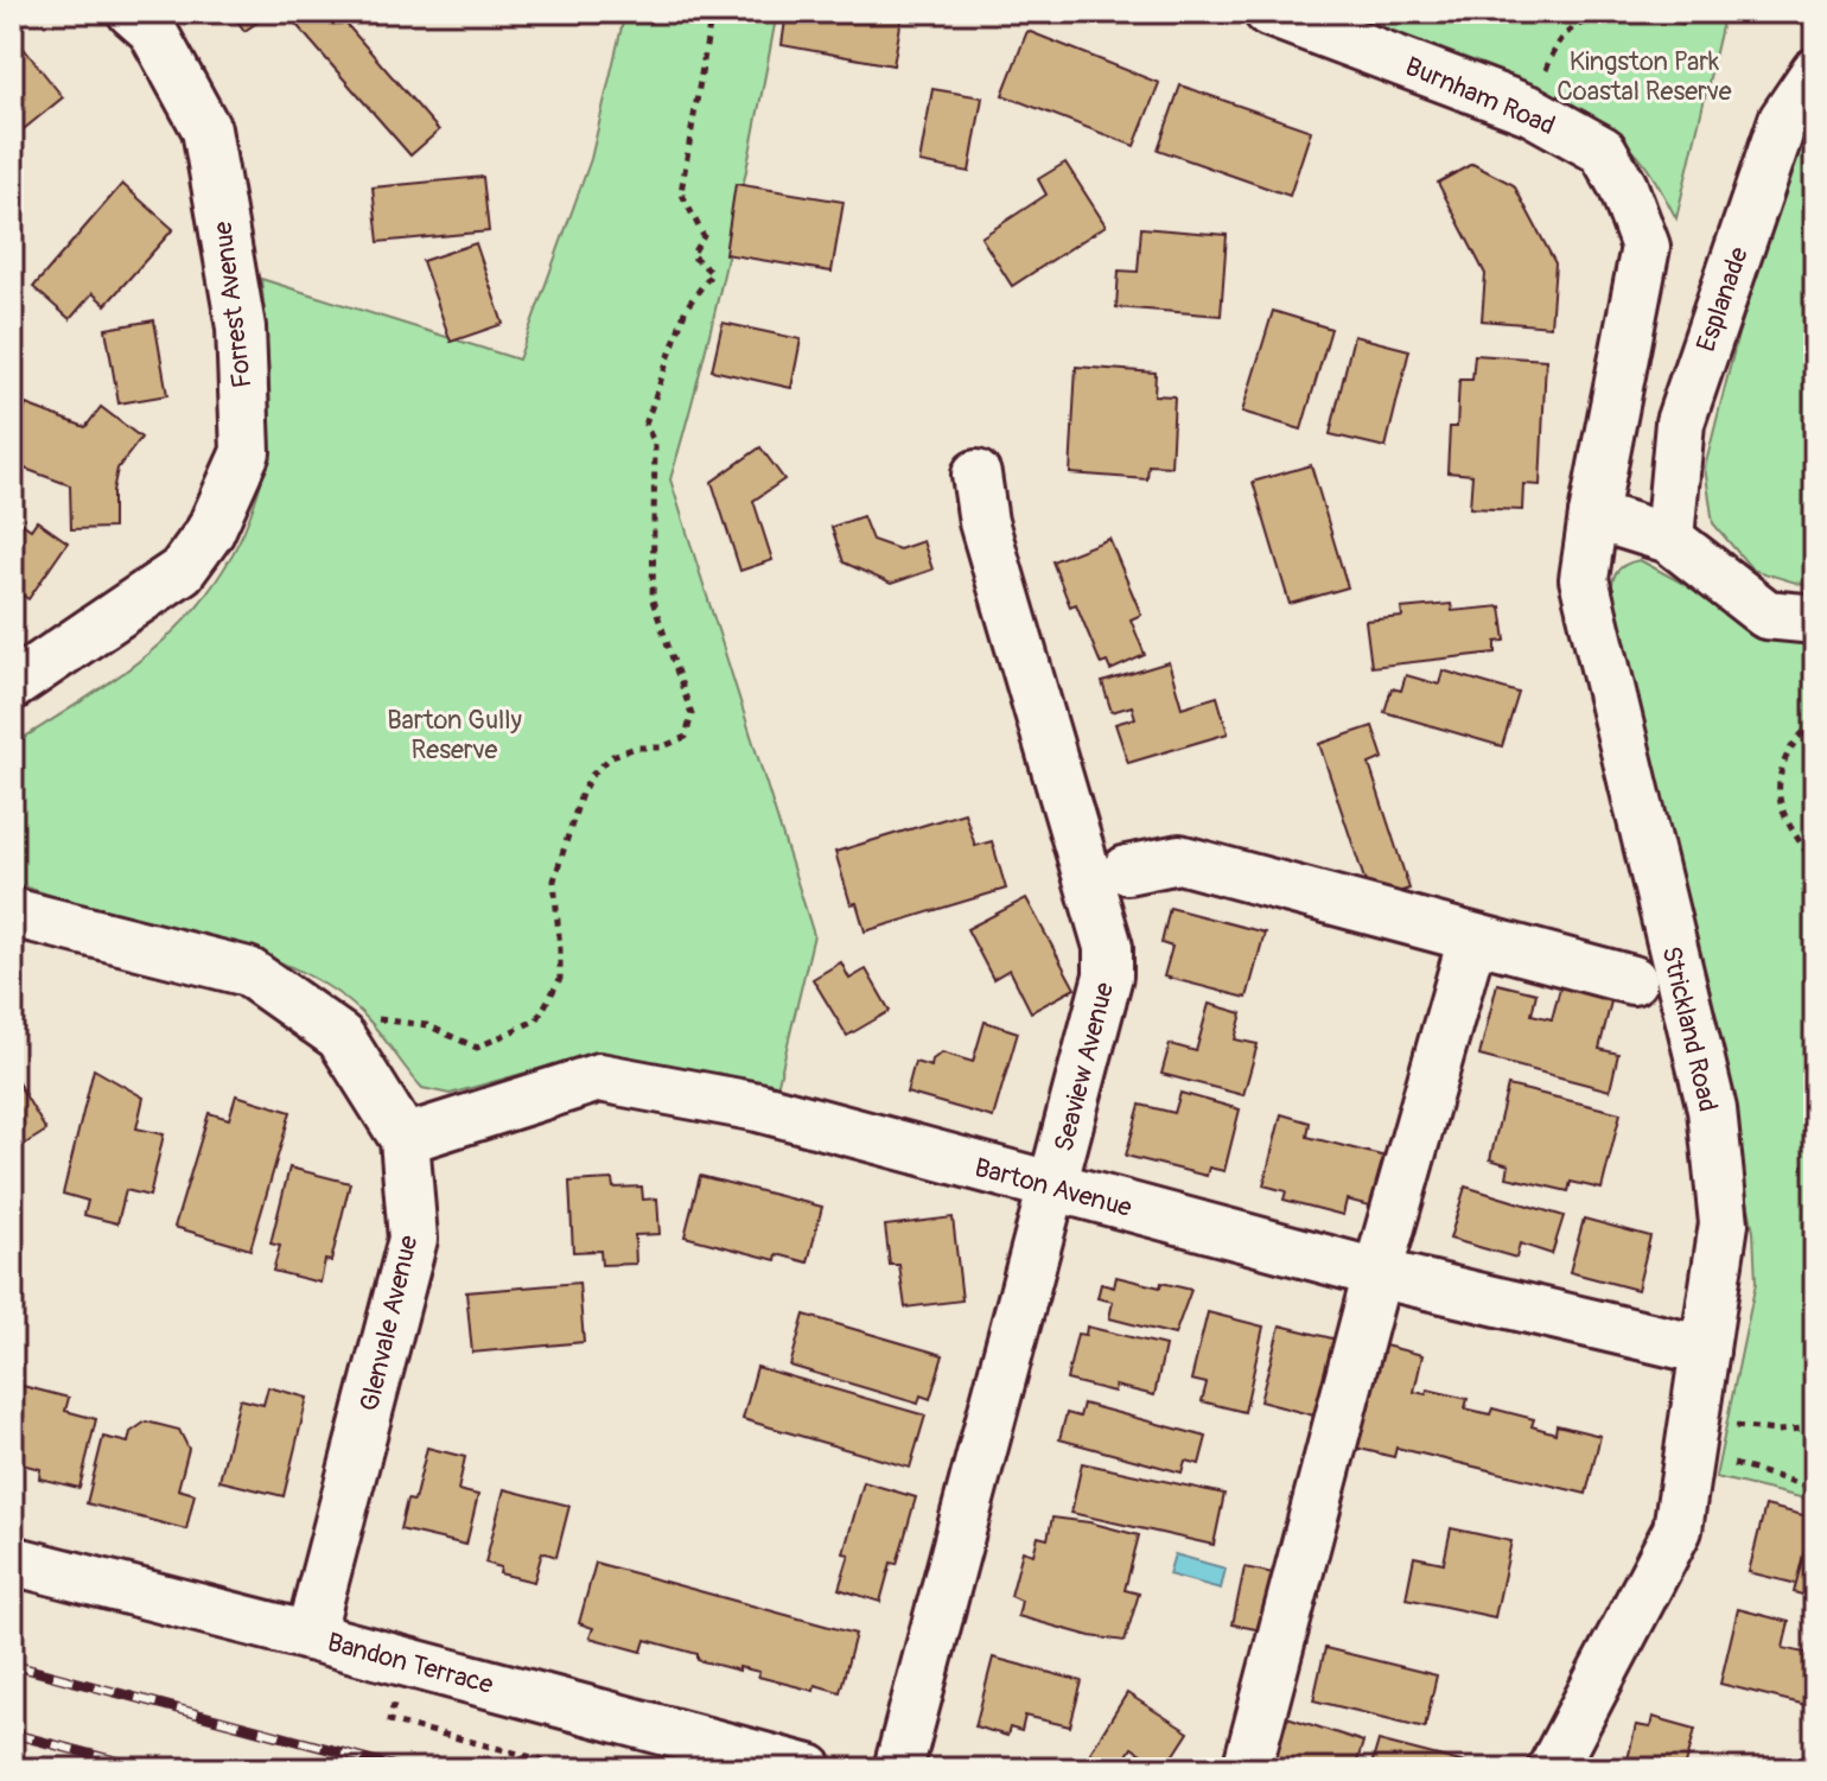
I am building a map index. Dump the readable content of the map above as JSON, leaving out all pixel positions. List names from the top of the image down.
{
  "streets": {
    "street": [
      "Burnham Road",
      "Esplanade",
      "Forrest Avenue",
      "Strickland Road",
      "Seaview Avenue",
      "Barton Avenue",
      "Glenvale Avenue",
      "Bandon Terrace"
    ]
  },
  "crossings": [
    ["Burnham Road", "Strickland Road"],
    ["Strickland Road", "Barton Avenue"],
    ["Seaview Avenue", "Barton Avenue"],
    ["Barton Avenue", "Glenvale Avenue"],
    ["Glenvale Avenue", "Bandon Terrace"]
  ],
  "parks": ["Kingston Park Coastal Reserve", "Barton Gully Reserve"]
}
